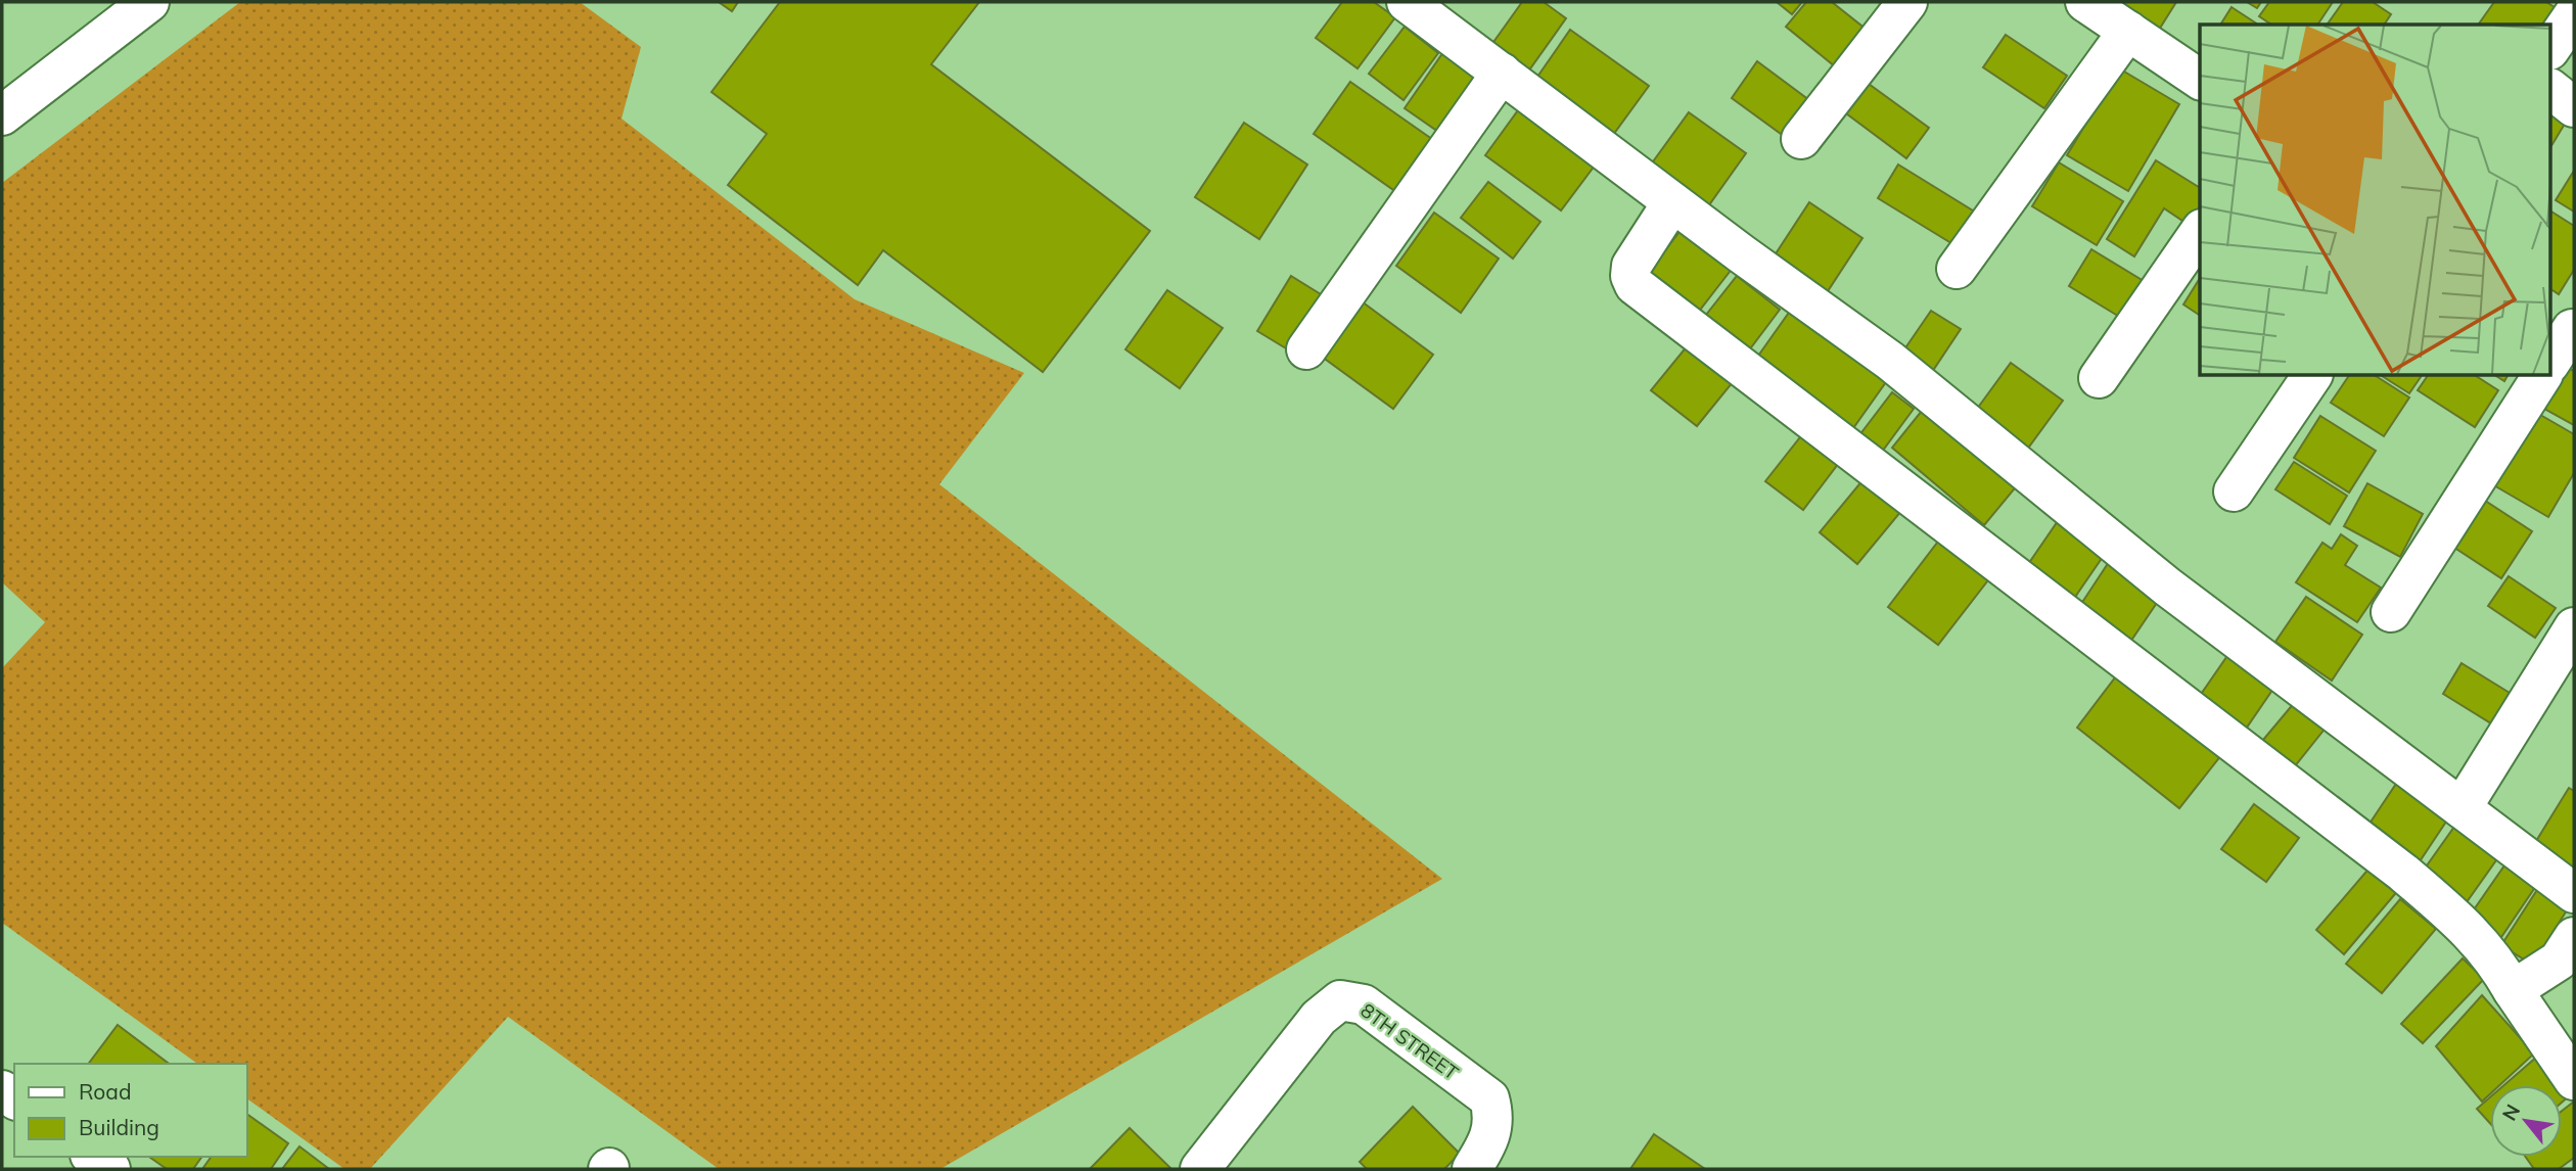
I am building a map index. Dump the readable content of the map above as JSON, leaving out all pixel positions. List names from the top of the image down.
{
  "streets": {
    "street": ["8TH STREET"]
  },
  "legend": ["Road", "Building"],
  "north": "top left"
}
